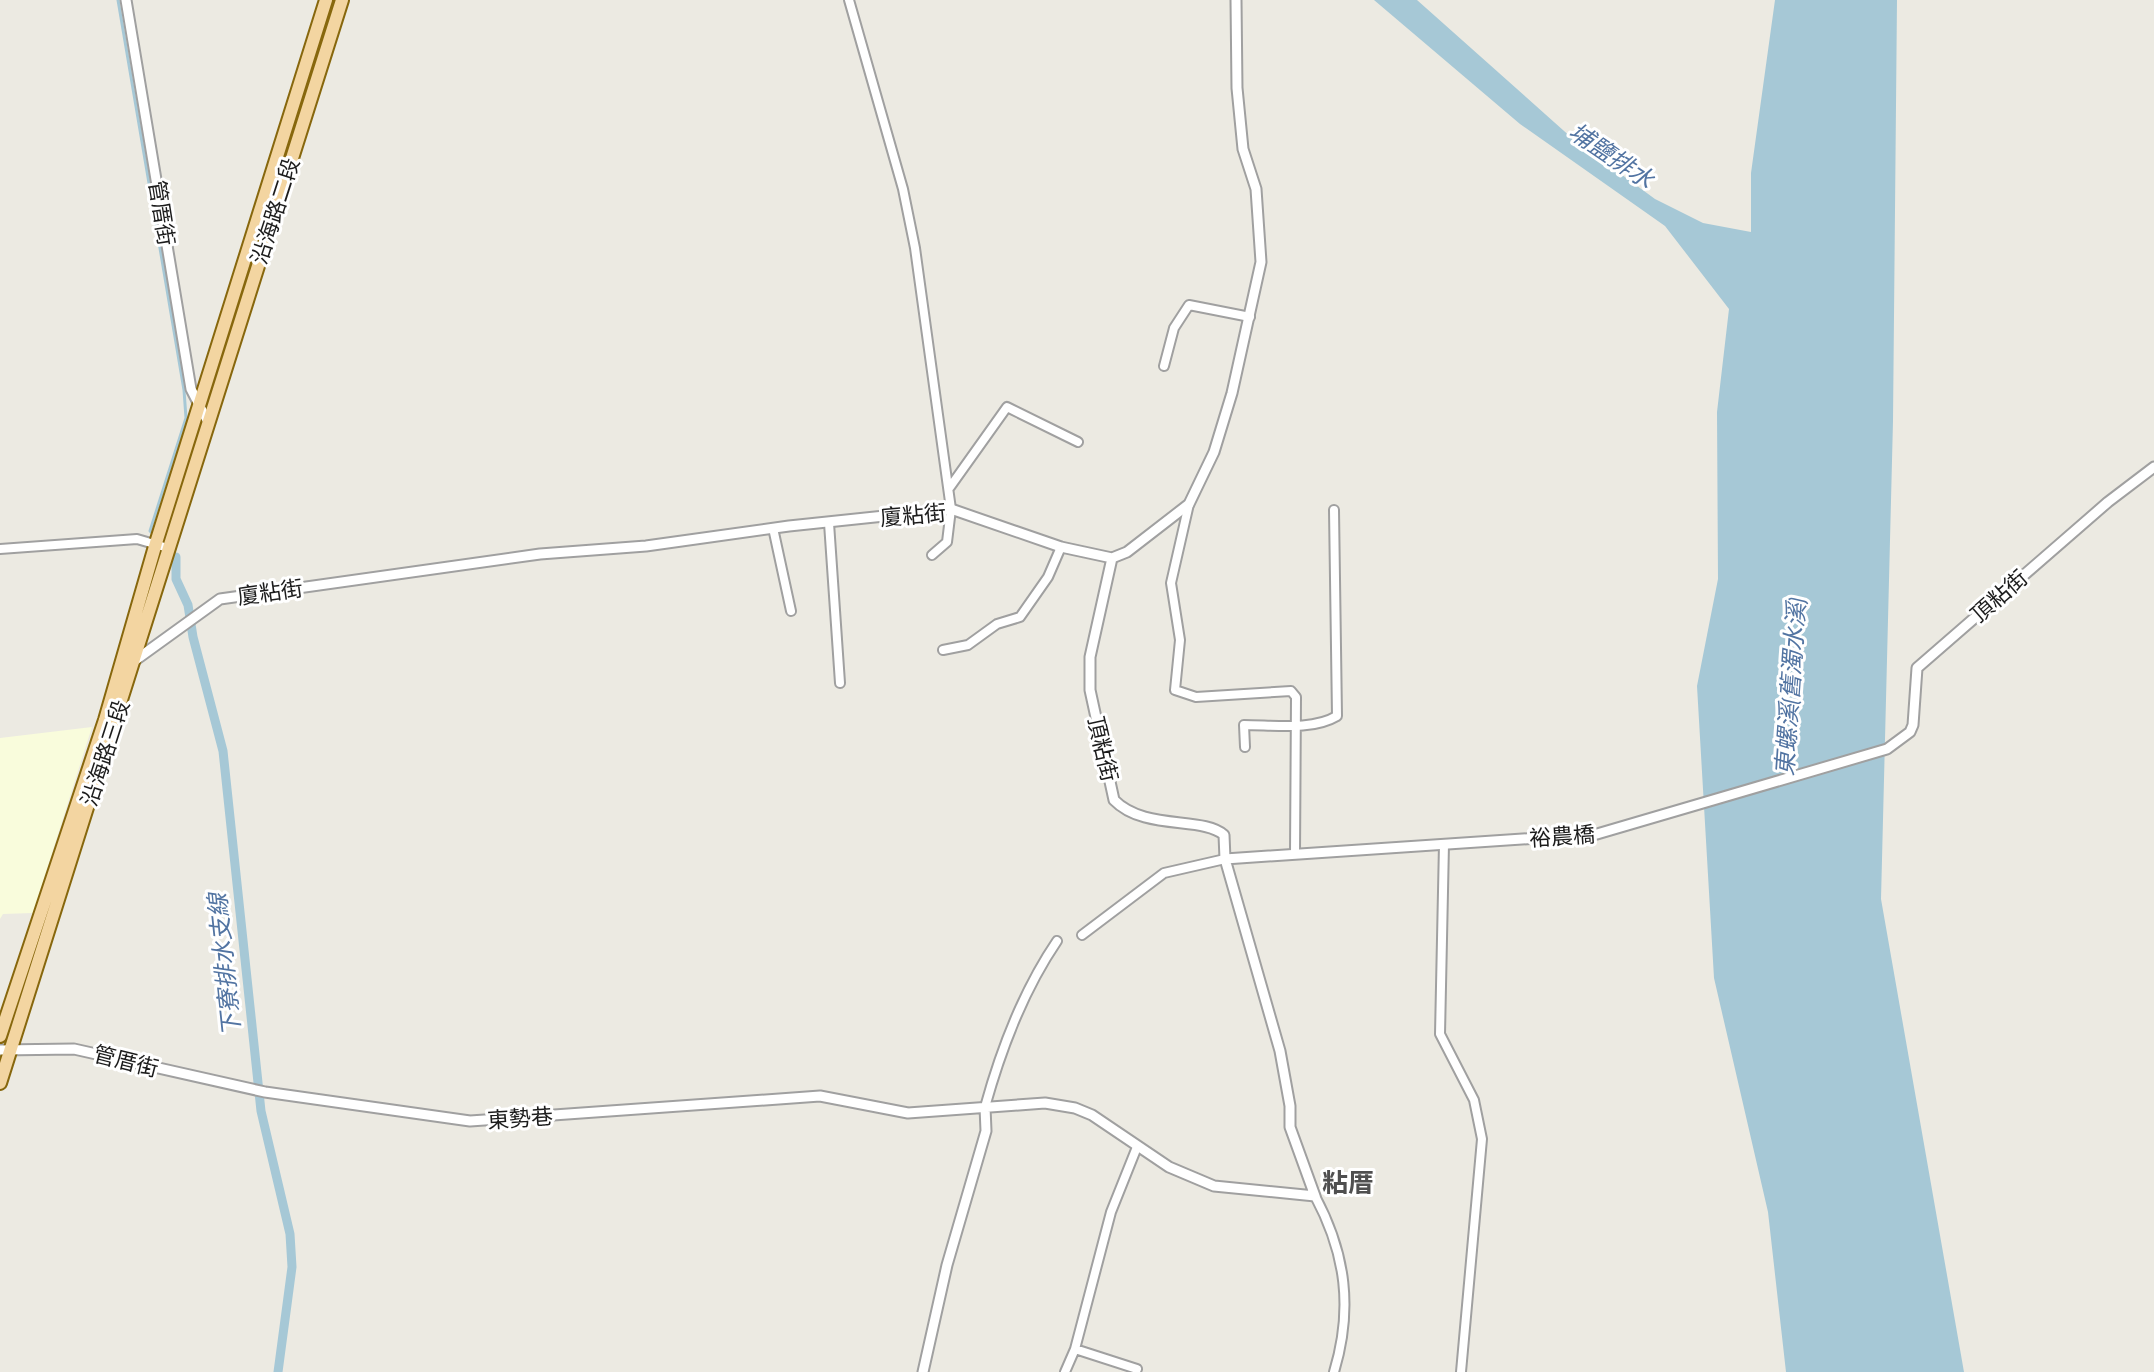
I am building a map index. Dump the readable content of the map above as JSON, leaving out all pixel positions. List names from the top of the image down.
{
  "streets": {
    "main road": ["沿海路二段", "沿海路三段"],
    "street": [
      "管厝街",
      "廈粘街",
      "頂粘街",
      "裕農橋",
      "東勢巷"
    ]
  },
  "crossings": [
    ["沿海路二段", "管厝街"],
    ["沿海路二段", "沿海路三段"],
    ["管厝街", "沿海路三段"],
    ["管厝街", "東勢巷"],
    ["廈粘街", "頂粘街"],
    ["廈粘街", "沿海路三段"],
    ["頂粘街", "裕農橋"]
  ],
  "districts": ["粘厝"],
  "water": ["埔鹽排水", "東螺溪(舊濁水溪)", "下寮排水支線"]
}
